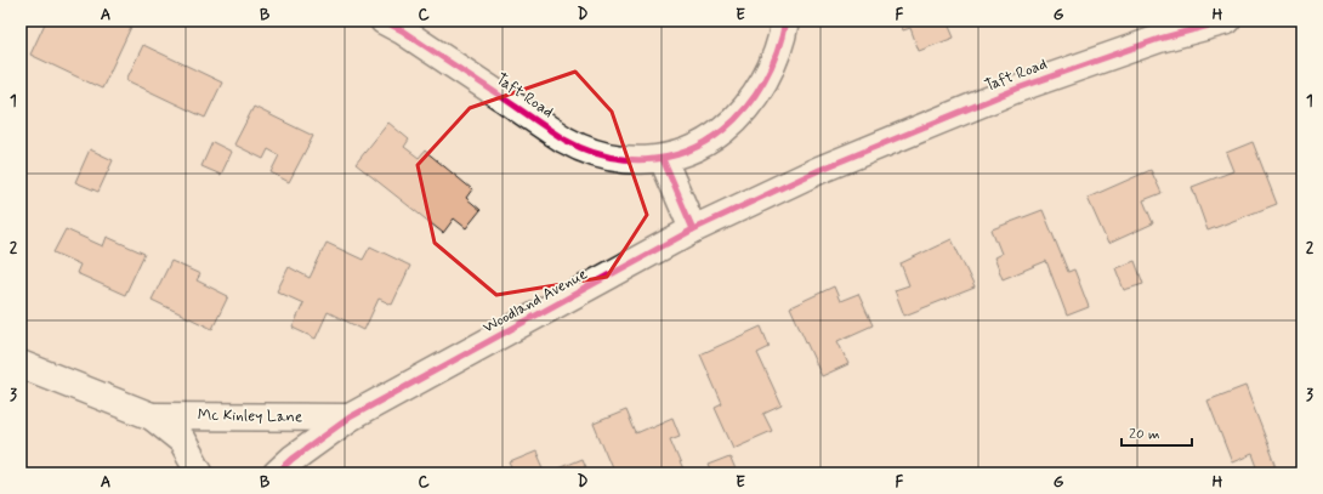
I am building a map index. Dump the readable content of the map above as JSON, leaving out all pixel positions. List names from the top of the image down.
{
  "streets": {
    "street": ["Taft Road", "Woodland Avenue", "Mc Kinley Lane"]
  },
  "crossings": [
    ["Taft Road", "Woodland Avenue"],
    ["Woodland Avenue", "Mc Kinley Lane"]
  ],
  "scale_bar": "20 m",
  "grid": {
    "columns": [
      "A",
      "B",
      "C",
      "D",
      "E",
      "F",
      "G",
      "H"
    ],
    "rows": ["1", "2", "3"]
  }
}
